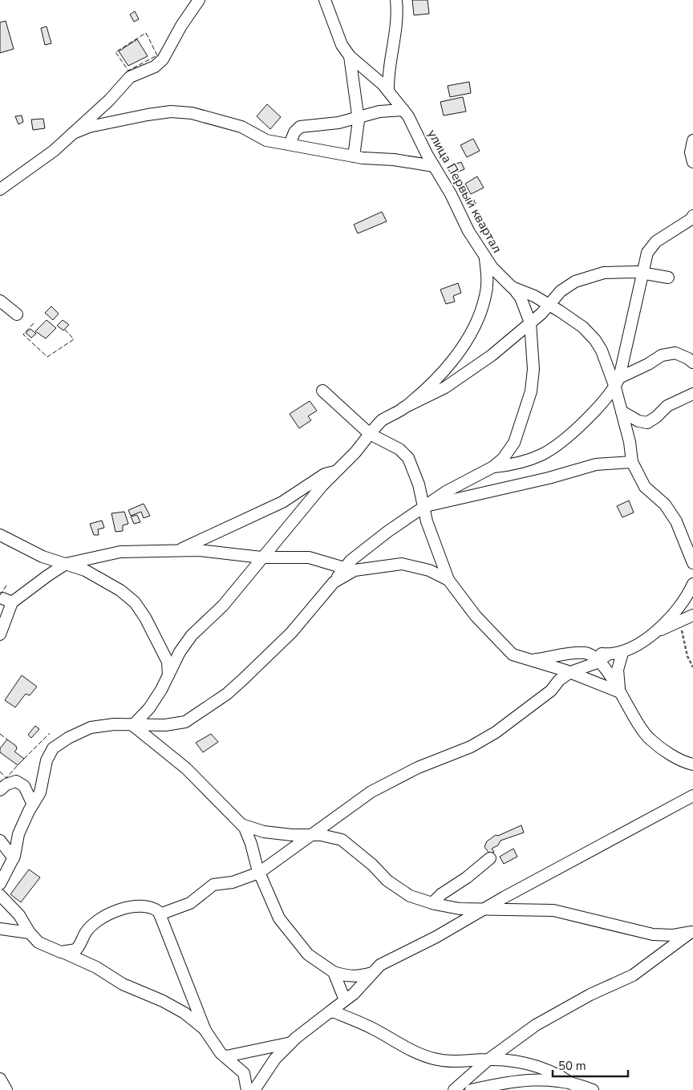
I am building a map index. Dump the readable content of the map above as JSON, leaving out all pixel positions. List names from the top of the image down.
{
  "streets": {
    "street": ["улица Первый квартал"]
  },
  "scale_bar": "50 m"
}
